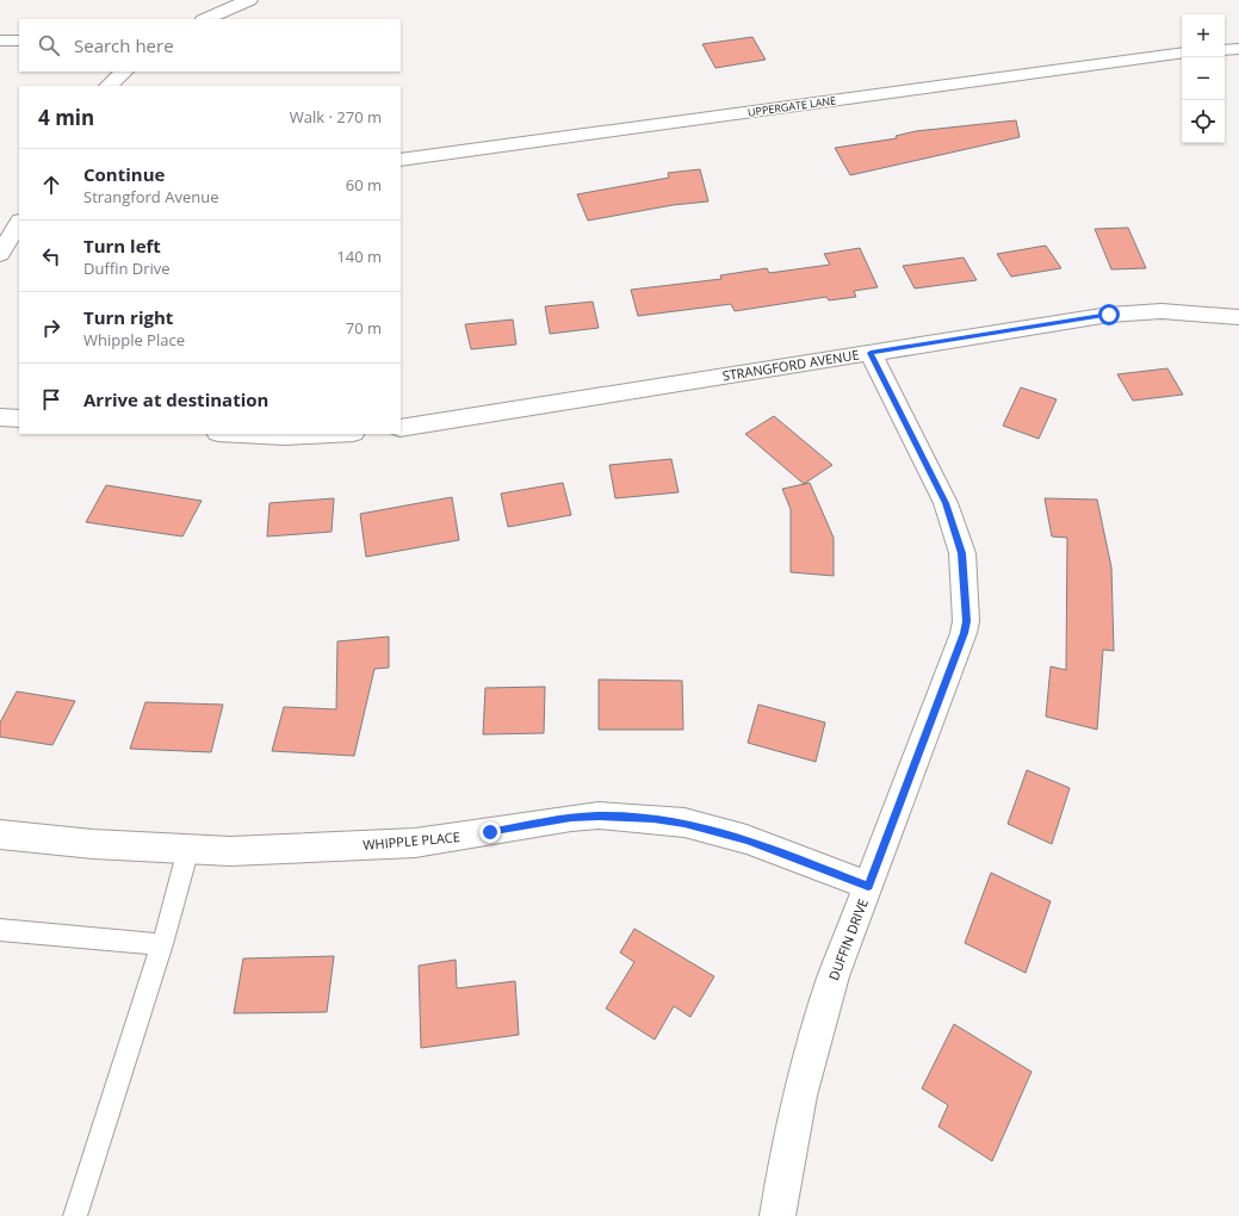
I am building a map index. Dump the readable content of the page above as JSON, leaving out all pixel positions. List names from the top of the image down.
{
  "streets": {
    "street": [
      "UPPERGATE LANE",
      "STRANGFORD AVENUE",
      "WHIPPLE PLACE",
      "DUFFIN DRIVE"
    ]
  },
  "crossings": [
    ["STRANGFORD AVENUE", "DUFFIN DRIVE"],
    ["WHIPPLE PLACE", "DUFFIN DRIVE"]
  ],
  "page": {
    "map_buttons": ["+", "−"],
    "search": "Search here",
    "heading": ["4 min", "Walk · 270 m"],
    "list": [
      ["Continue", "Strangford Avenue", "60 m"],
      ["Turn left", "Duffin Drive", "140 m"],
      ["Turn right", "Whipple Place", "70 m"],
      "Arrive at destination"
    ]
  }
}
